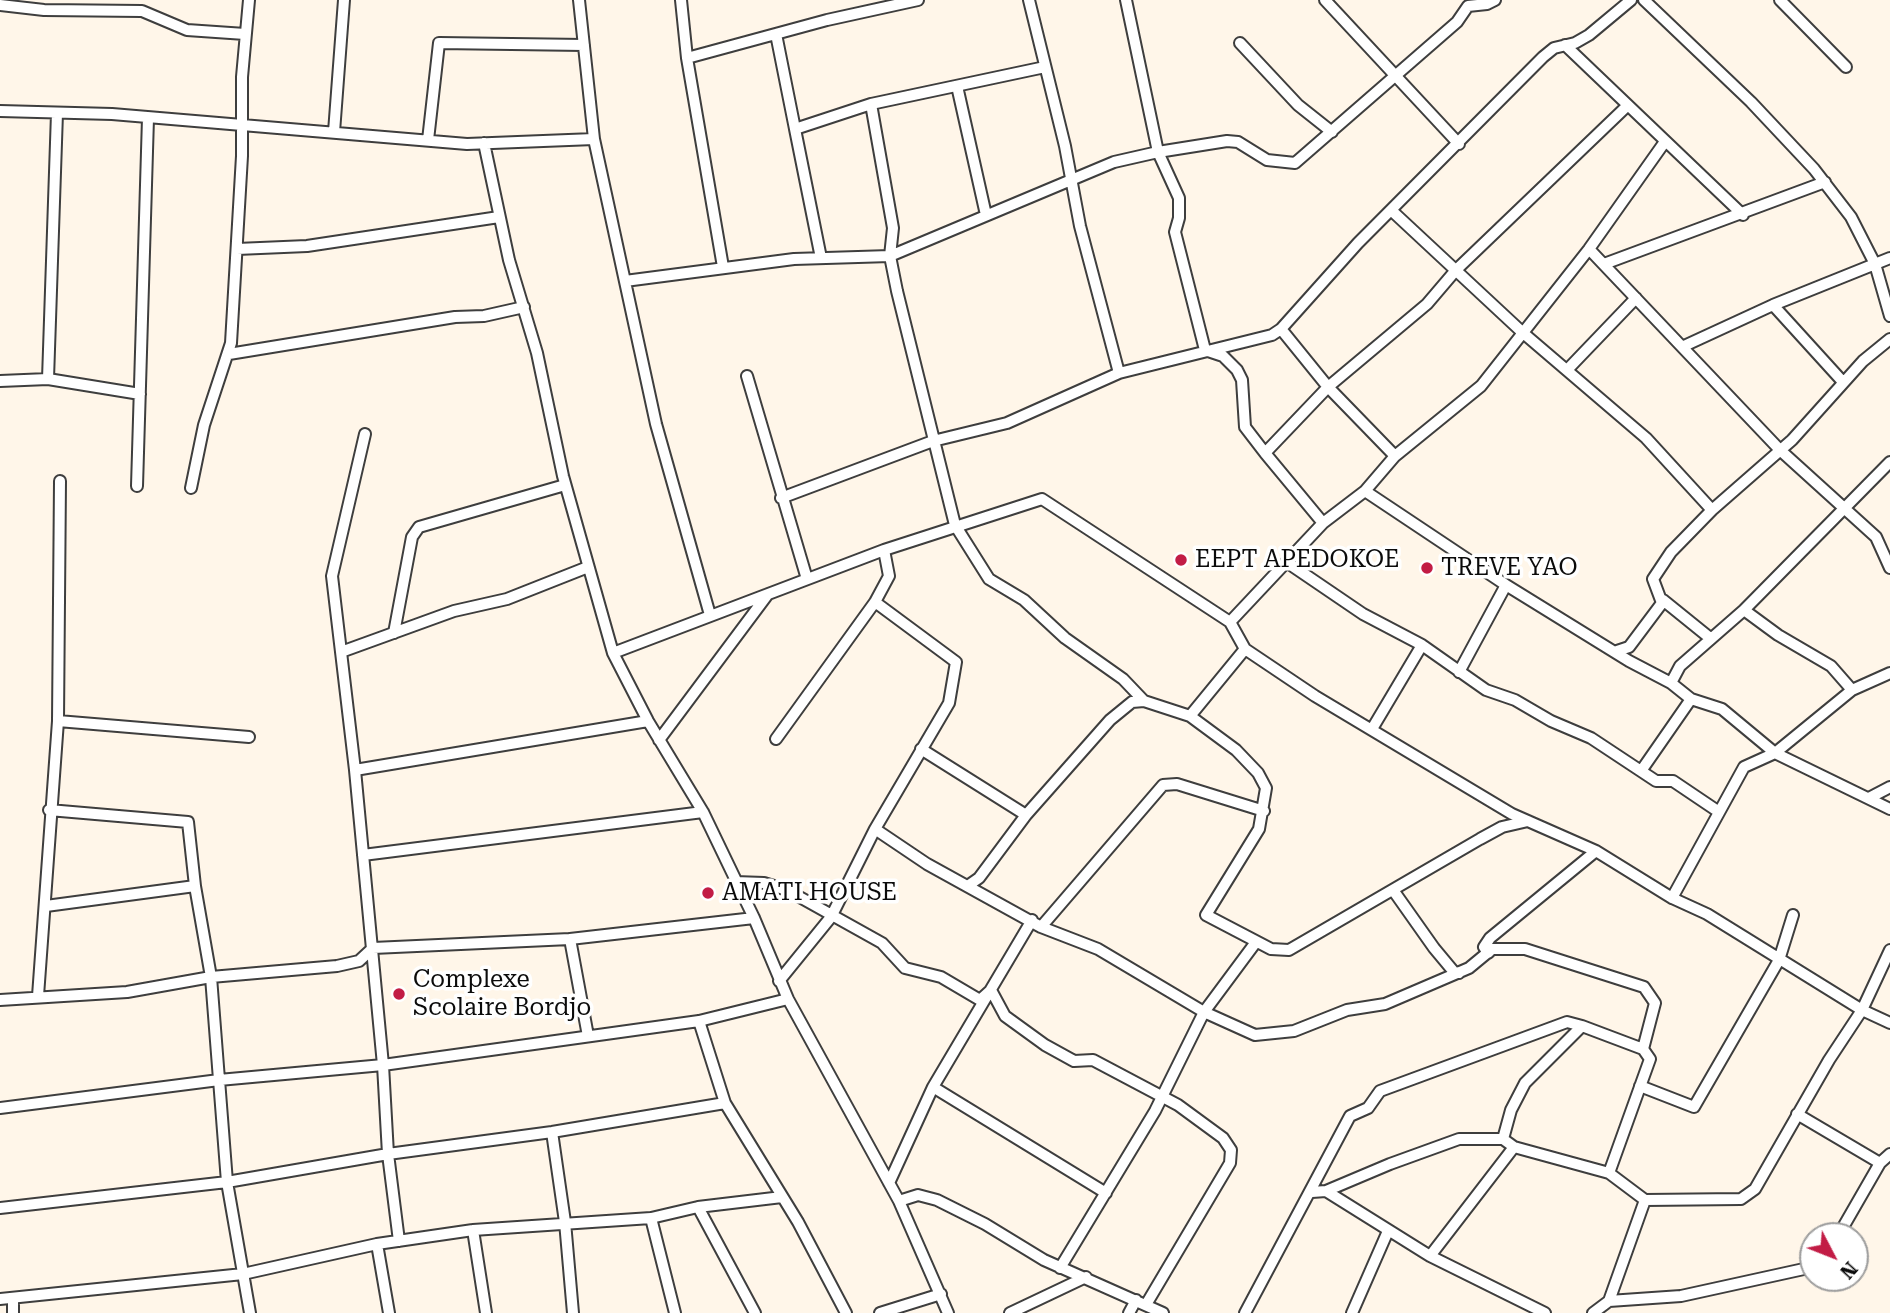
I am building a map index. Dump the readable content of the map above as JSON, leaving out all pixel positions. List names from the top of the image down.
{
  "places": [
    "EEPT APEDOKOE",
    "TREVE YAO",
    "AMATI HOUSE",
    "Complexe Scolaire Bordjo"
  ],
  "north": "bottom right"
}
